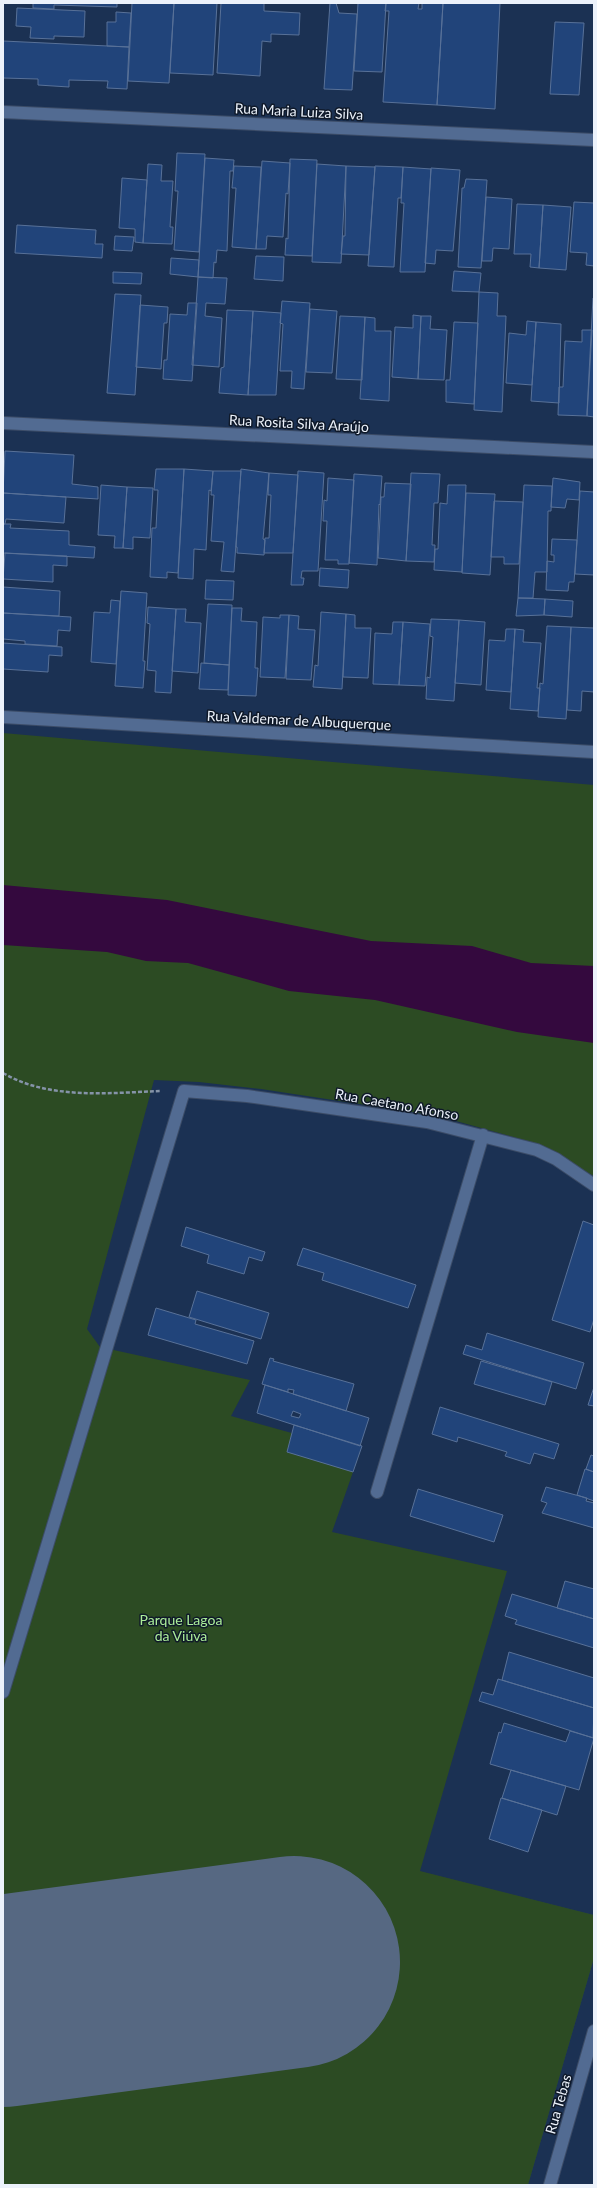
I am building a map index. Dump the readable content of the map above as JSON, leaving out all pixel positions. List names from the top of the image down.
{
  "streets": {
    "street": [
      "Rua Maria Luiza Silva",
      "Rua Rosita Silva Araújo",
      "Rua Valdemar de Albuquerque",
      "Rua Caetano Afonso",
      "Rua Tebas"
    ]
  },
  "parks": ["Parque Lagoa da Viúva"]
}
